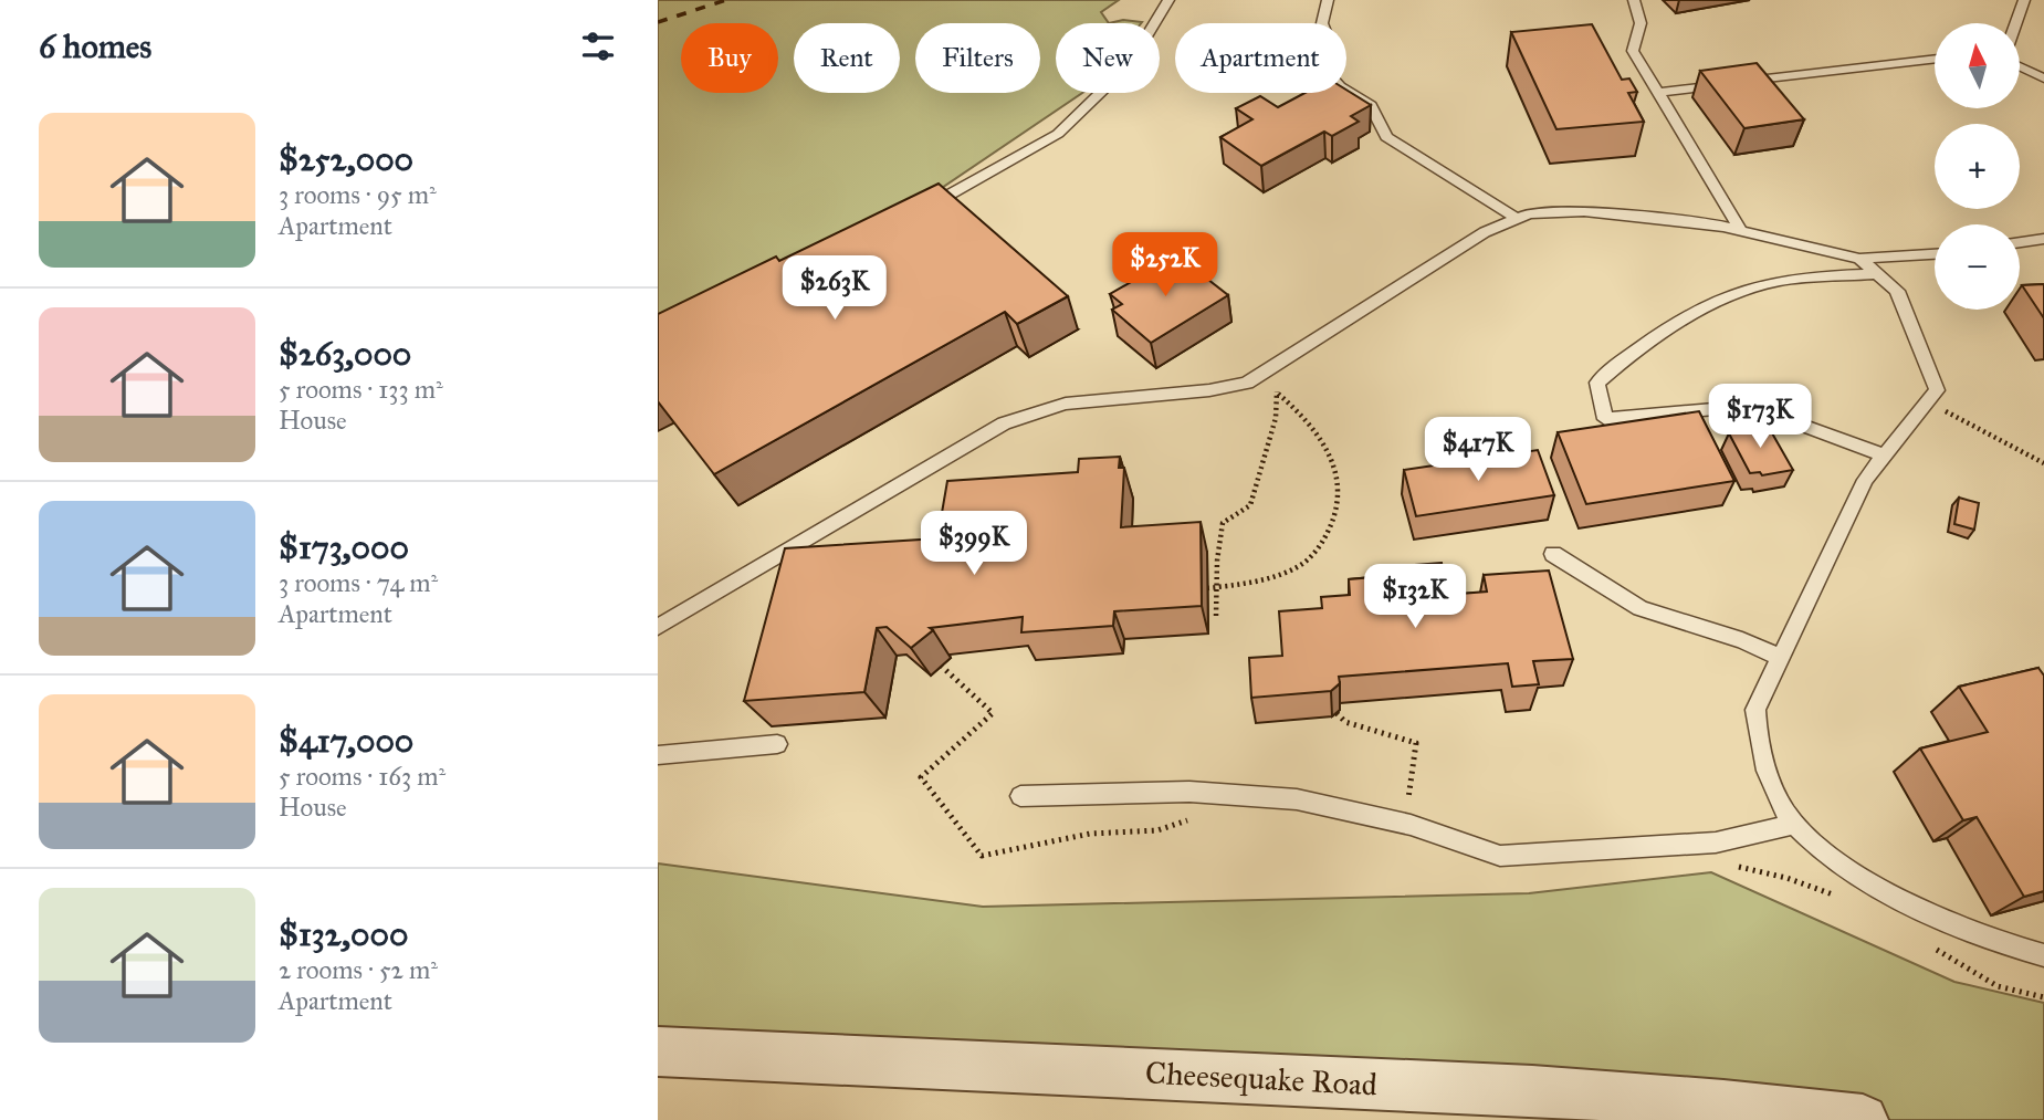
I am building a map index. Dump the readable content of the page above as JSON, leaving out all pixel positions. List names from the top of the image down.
{
  "streets": {
    "street": ["Cheesequake Road"]
  },
  "north": "top",
  "page": {
    "heading": "6 homes",
    "map_buttons": ["+", "−"],
    "chip": [
      "Buy",
      "Rent",
      "Filters",
      "New",
      "Apartment"
    ],
    "list": [
      {
        "name": "$252,000",
        "note": "3 rooms · 95 m² · Apartment"
      },
      {
        "name": "$263,000",
        "note": "5 rooms · 133 m² · House"
      },
      {
        "name": "$173,000",
        "note": "3 rooms · 74 m² · Apartment"
      },
      {
        "name": "$417,000",
        "note": "5 rooms · 163 m² · House"
      },
      {
        "name": "$132,000",
        "note": "2 rooms · 52 m² · Apartment"
      }
    ],
    "price": [
      "$252K",
      "$263K",
      "$173K",
      "$417K",
      "$399K",
      "$132K"
    ]
  }
}
